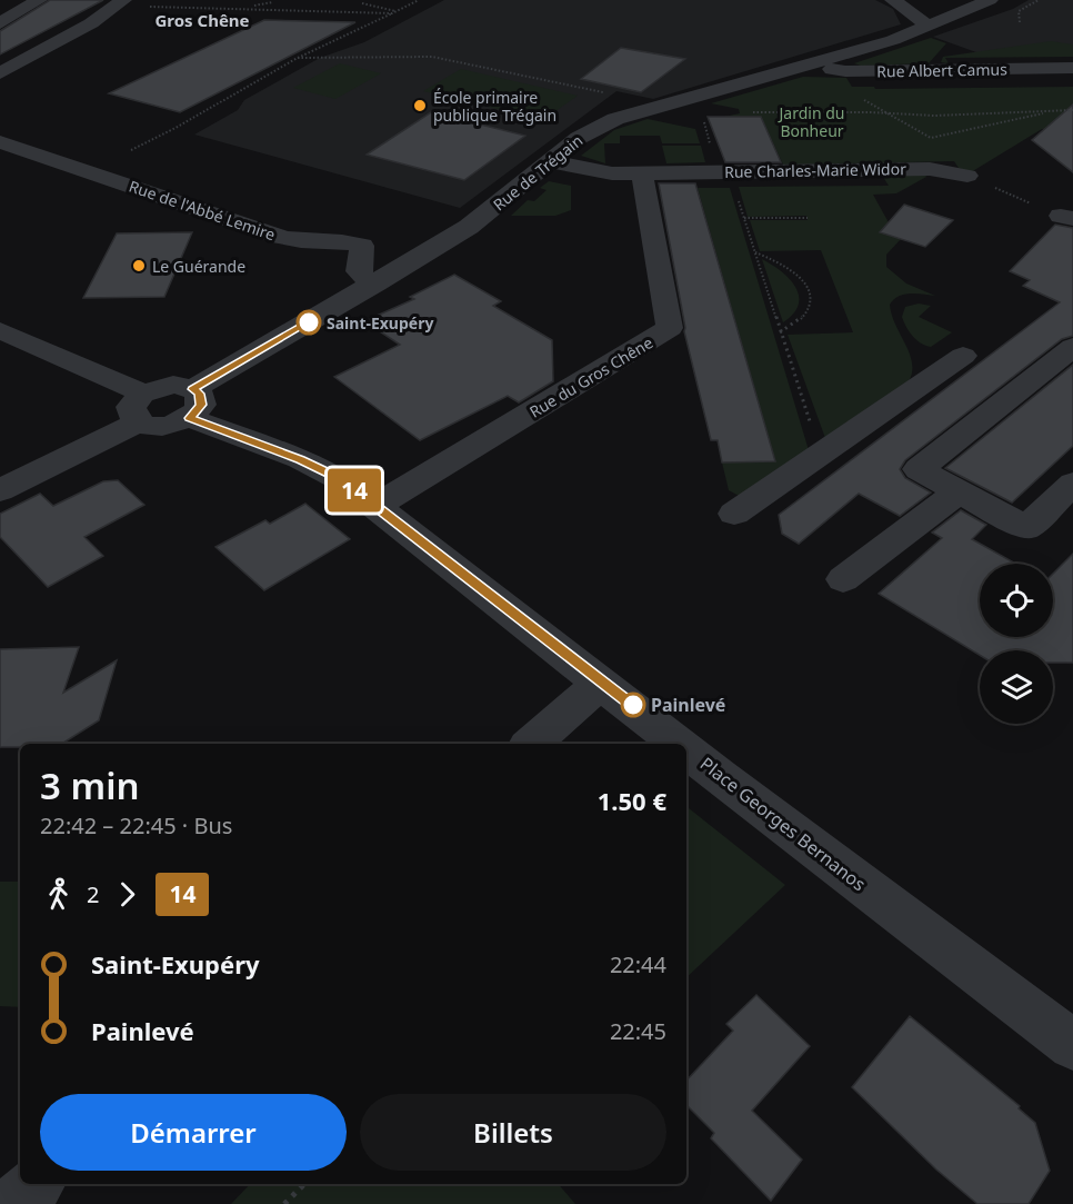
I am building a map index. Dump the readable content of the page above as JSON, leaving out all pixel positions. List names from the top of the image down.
{
  "streets": {
    "street": [
      "Rue Albert Camus",
      "Rue Charles-Marie Widor",
      "Rue de Trégain",
      "Rue de l'Abbé Lemire",
      "Rue du Gros Chêne",
      "Place Georges Bernanos"
    ]
  },
  "crossings": [
    ["Rue Albert Camus", "Rue de Trégain"],
    ["Rue Charles-Marie Widor", "Rue de Trégain"],
    ["Rue Charles-Marie Widor", "Rue du Gros Chêne"],
    ["Rue de Trégain", "Rue de l'Abbé Lemire"],
    ["Rue de Trégain", "Place Georges Bernanos"],
    ["Rue du Gros Chêne", "Place Georges Bernanos"]
  ],
  "districts": ["Gros Chêne"],
  "parks": ["Jardin du Bonheur"],
  "places": [
    "École primaire publique Trégain",
    "Le Guérande",
    "Saint-Exupéry",
    "Painlevé"
  ],
  "lines": ["bus line 14"],
  "page": {
    "on_map": "14",
    "heading": ["3 min", "22:42 – 22:45 · Bus", "1.50 €"],
    "legs": ["2", "14"],
    "list": [
      {
        "name": "Saint-Exupéry",
        "value": "22:44"
      },
      {
        "name": "Painlevé",
        "value": "22:45"
      }
    ],
    "buttons": ["Démarrer", "Billets"]
  }
}
